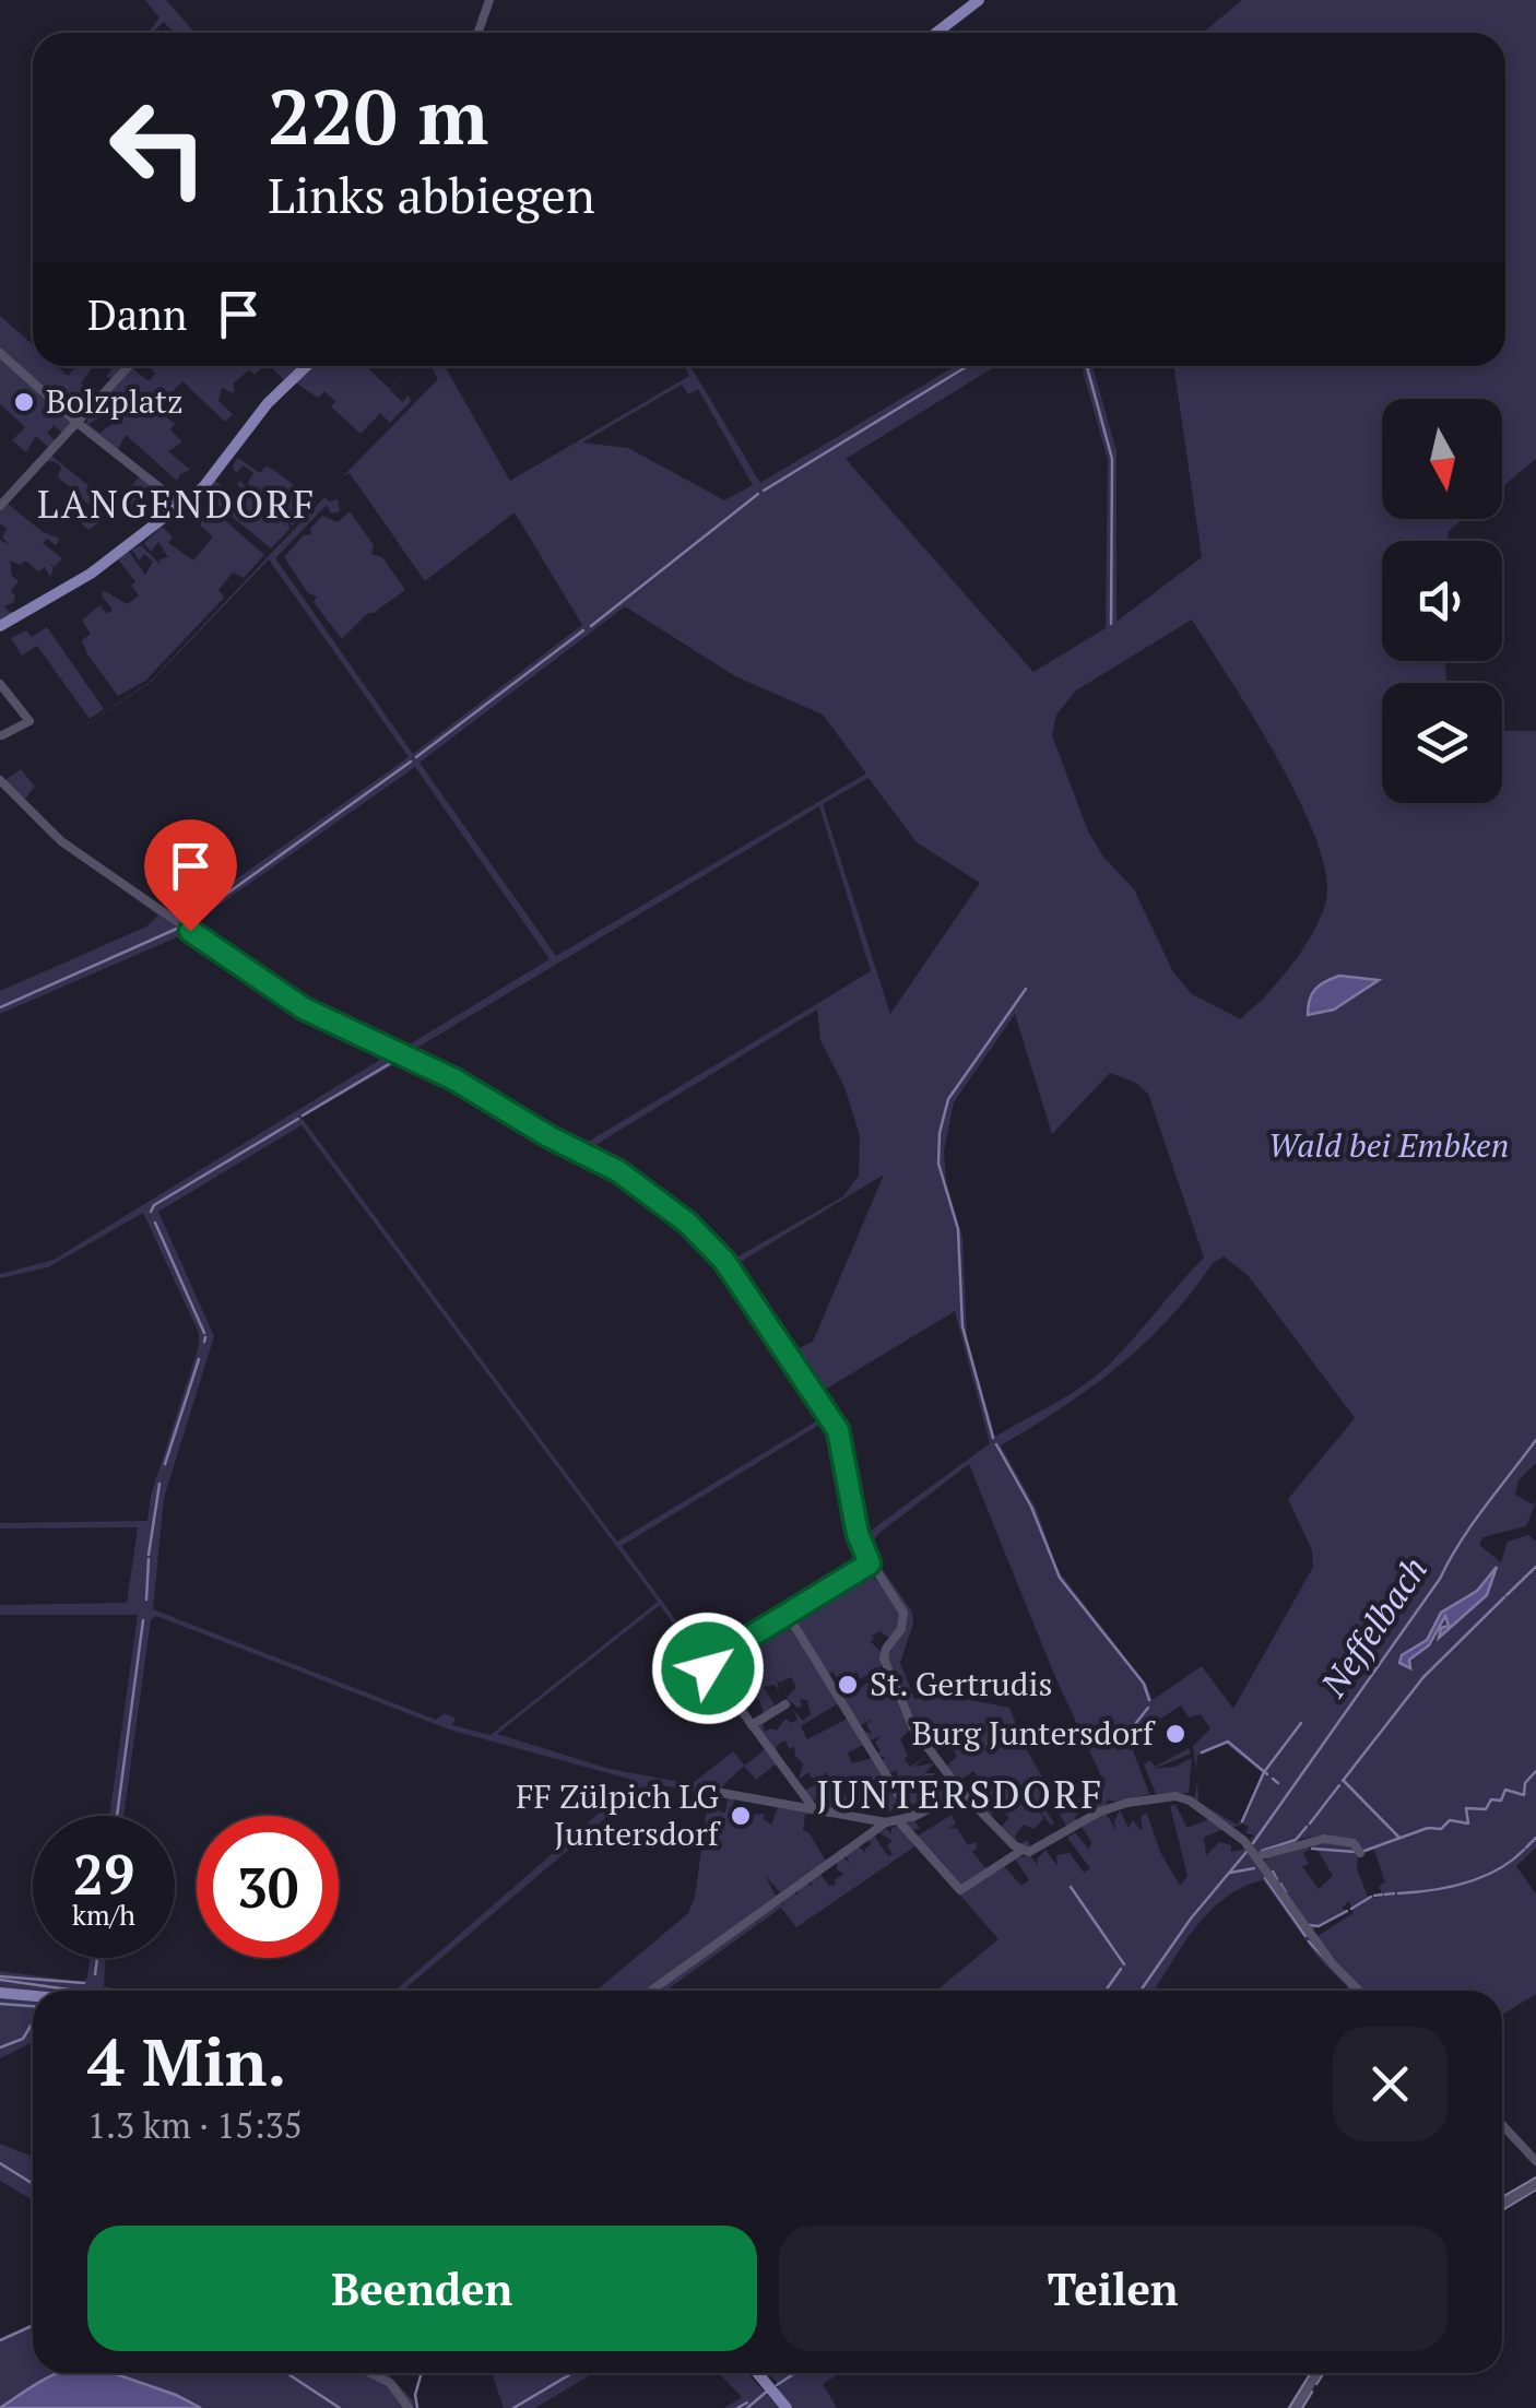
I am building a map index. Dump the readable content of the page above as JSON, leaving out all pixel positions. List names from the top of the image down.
{
  "districts": ["LANGENDORF", "JUNTERSDORF"],
  "water": ["Neffelbach"],
  "parks": ["Wald bei Embken"],
  "places": [
    "Bolzplatz",
    "St. Gertrudis",
    "Burg Juntersdorf",
    "FF Zülpich LG Juntersdorf"
  ],
  "north": "bottom",
  "page": {
    "turn": ["220 m", "Links abbiegen"],
    "then": "Dann",
    "speed": "29 km/h",
    "limit": "30",
    "heading": ["4 Min.", "1.3 km · 15:35"],
    "buttons": ["Beenden", "Teilen"]
  }
}
